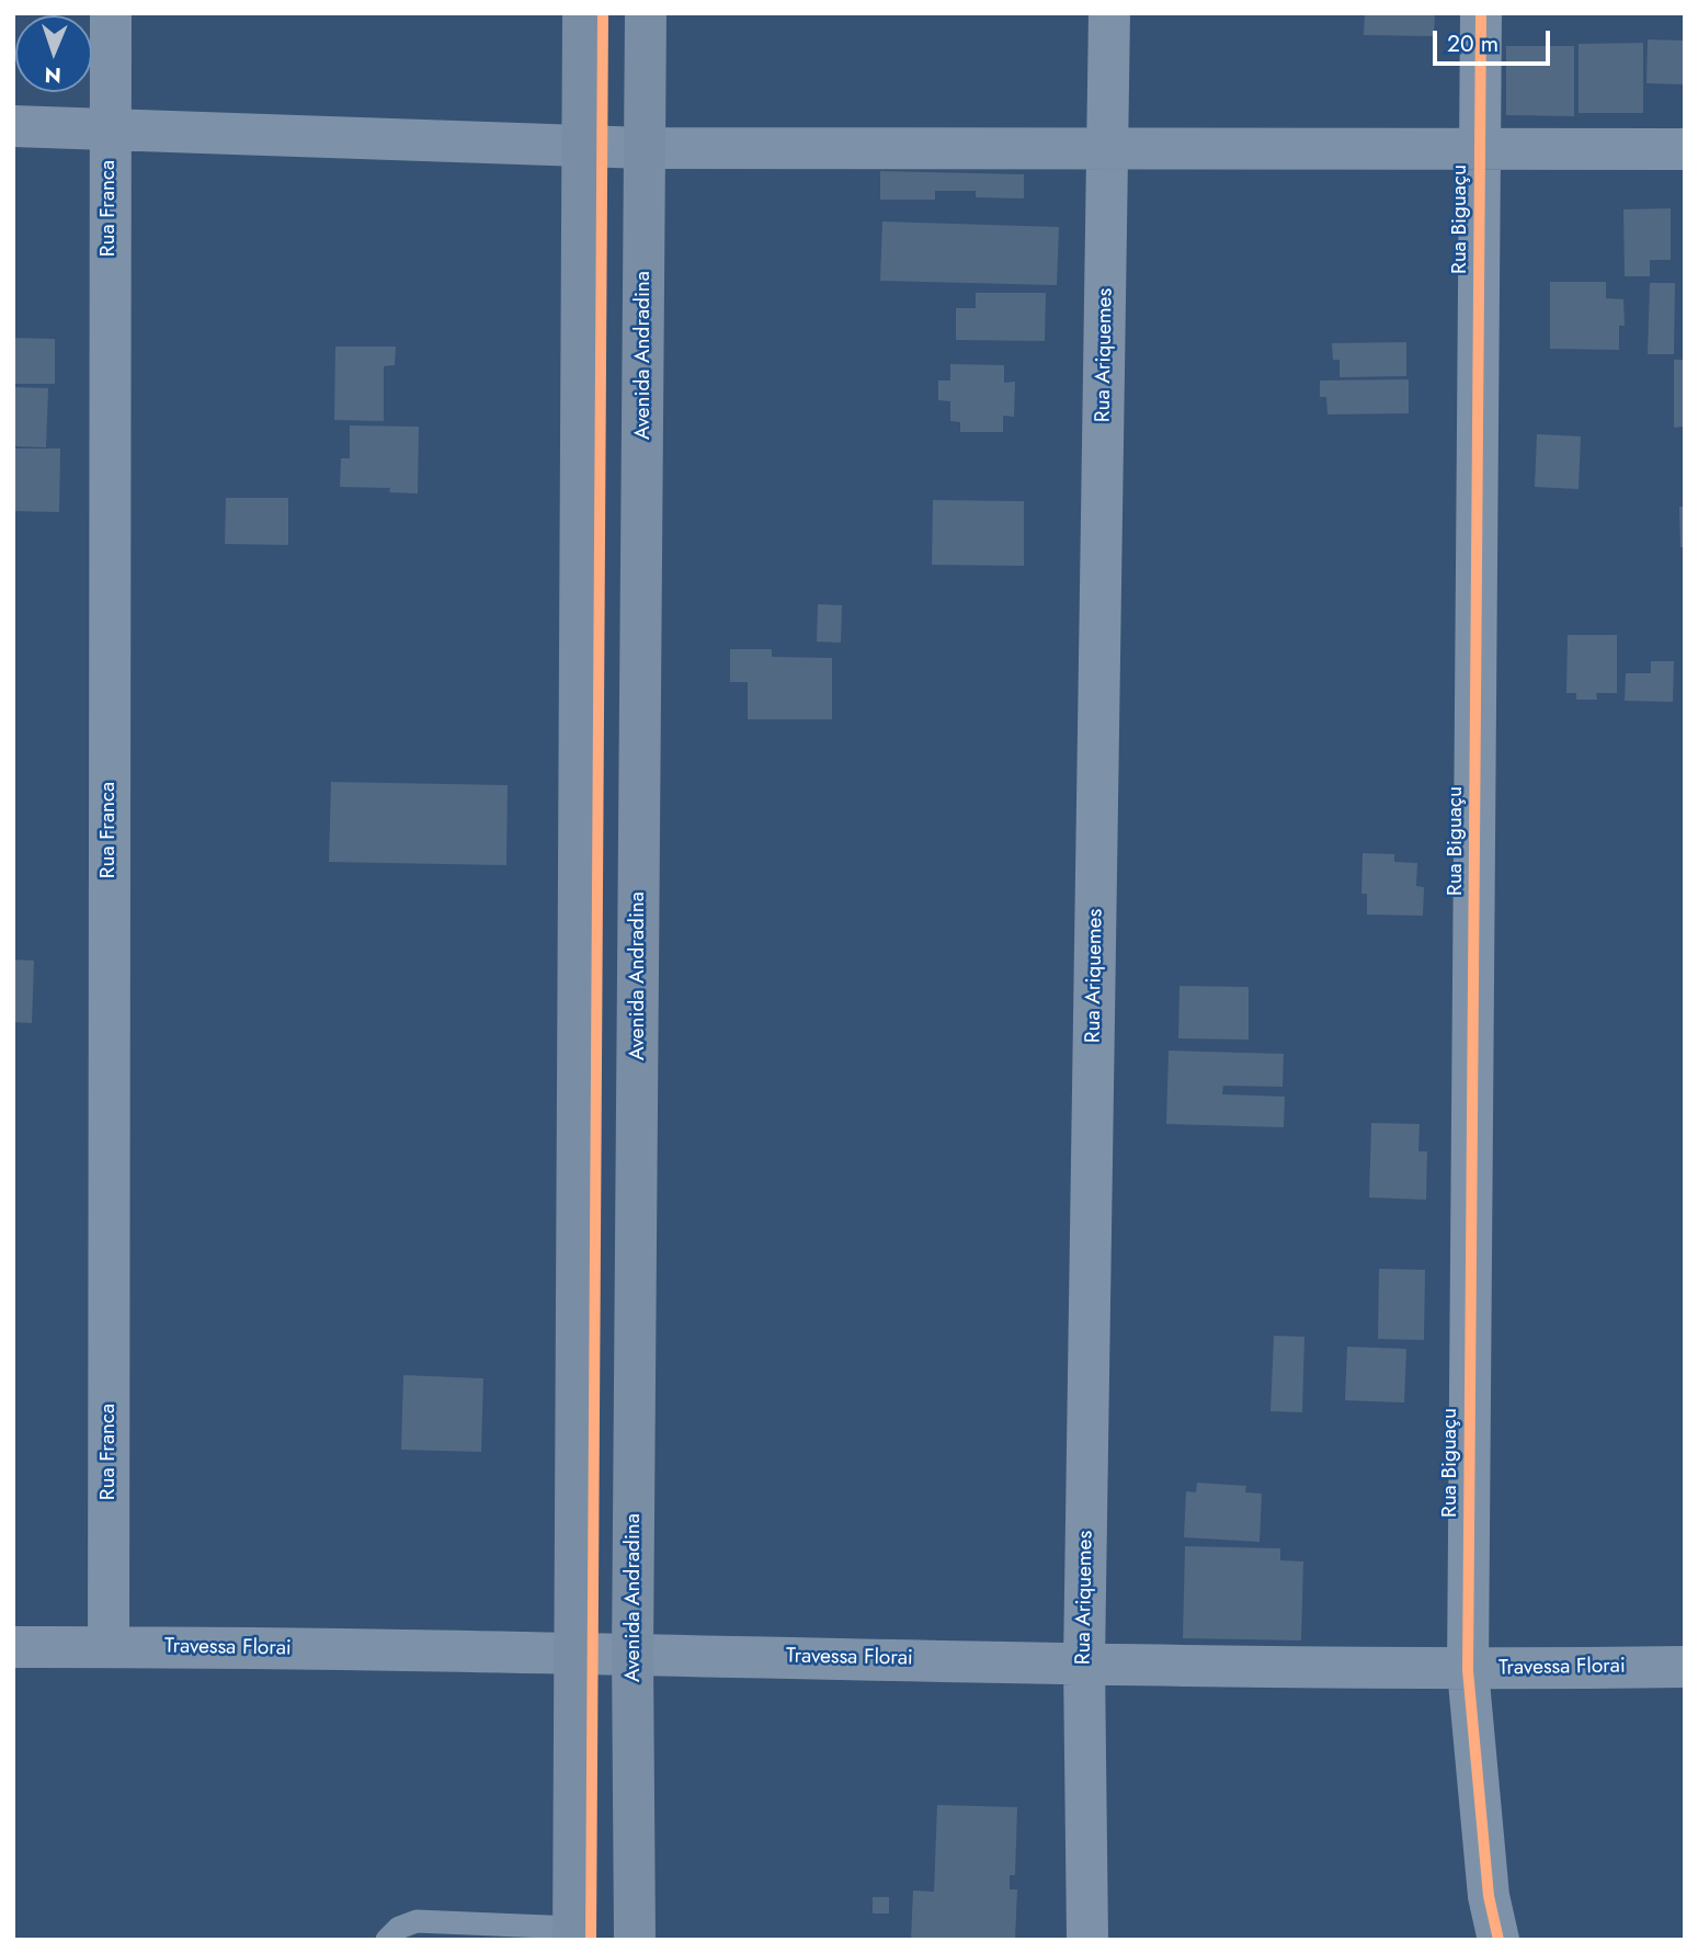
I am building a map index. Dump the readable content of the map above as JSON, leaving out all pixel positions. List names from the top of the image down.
{
  "streets": {
    "main road": ["Avenida Andradina"],
    "street": [
      "Rua Franca",
      "Rua Biguaçu",
      "Rua Ariquemes",
      "Travessa Florai"
    ]
  },
  "crossings": [
    ["Rua Franca", "Travessa Florai"],
    ["Rua Biguaçu", "Travessa Florai"],
    ["Avenida Andradina", "Travessa Florai"],
    ["Rua Ariquemes", "Travessa Florai"]
  ],
  "scale_bar": "20 m",
  "north": "bottom"
}
